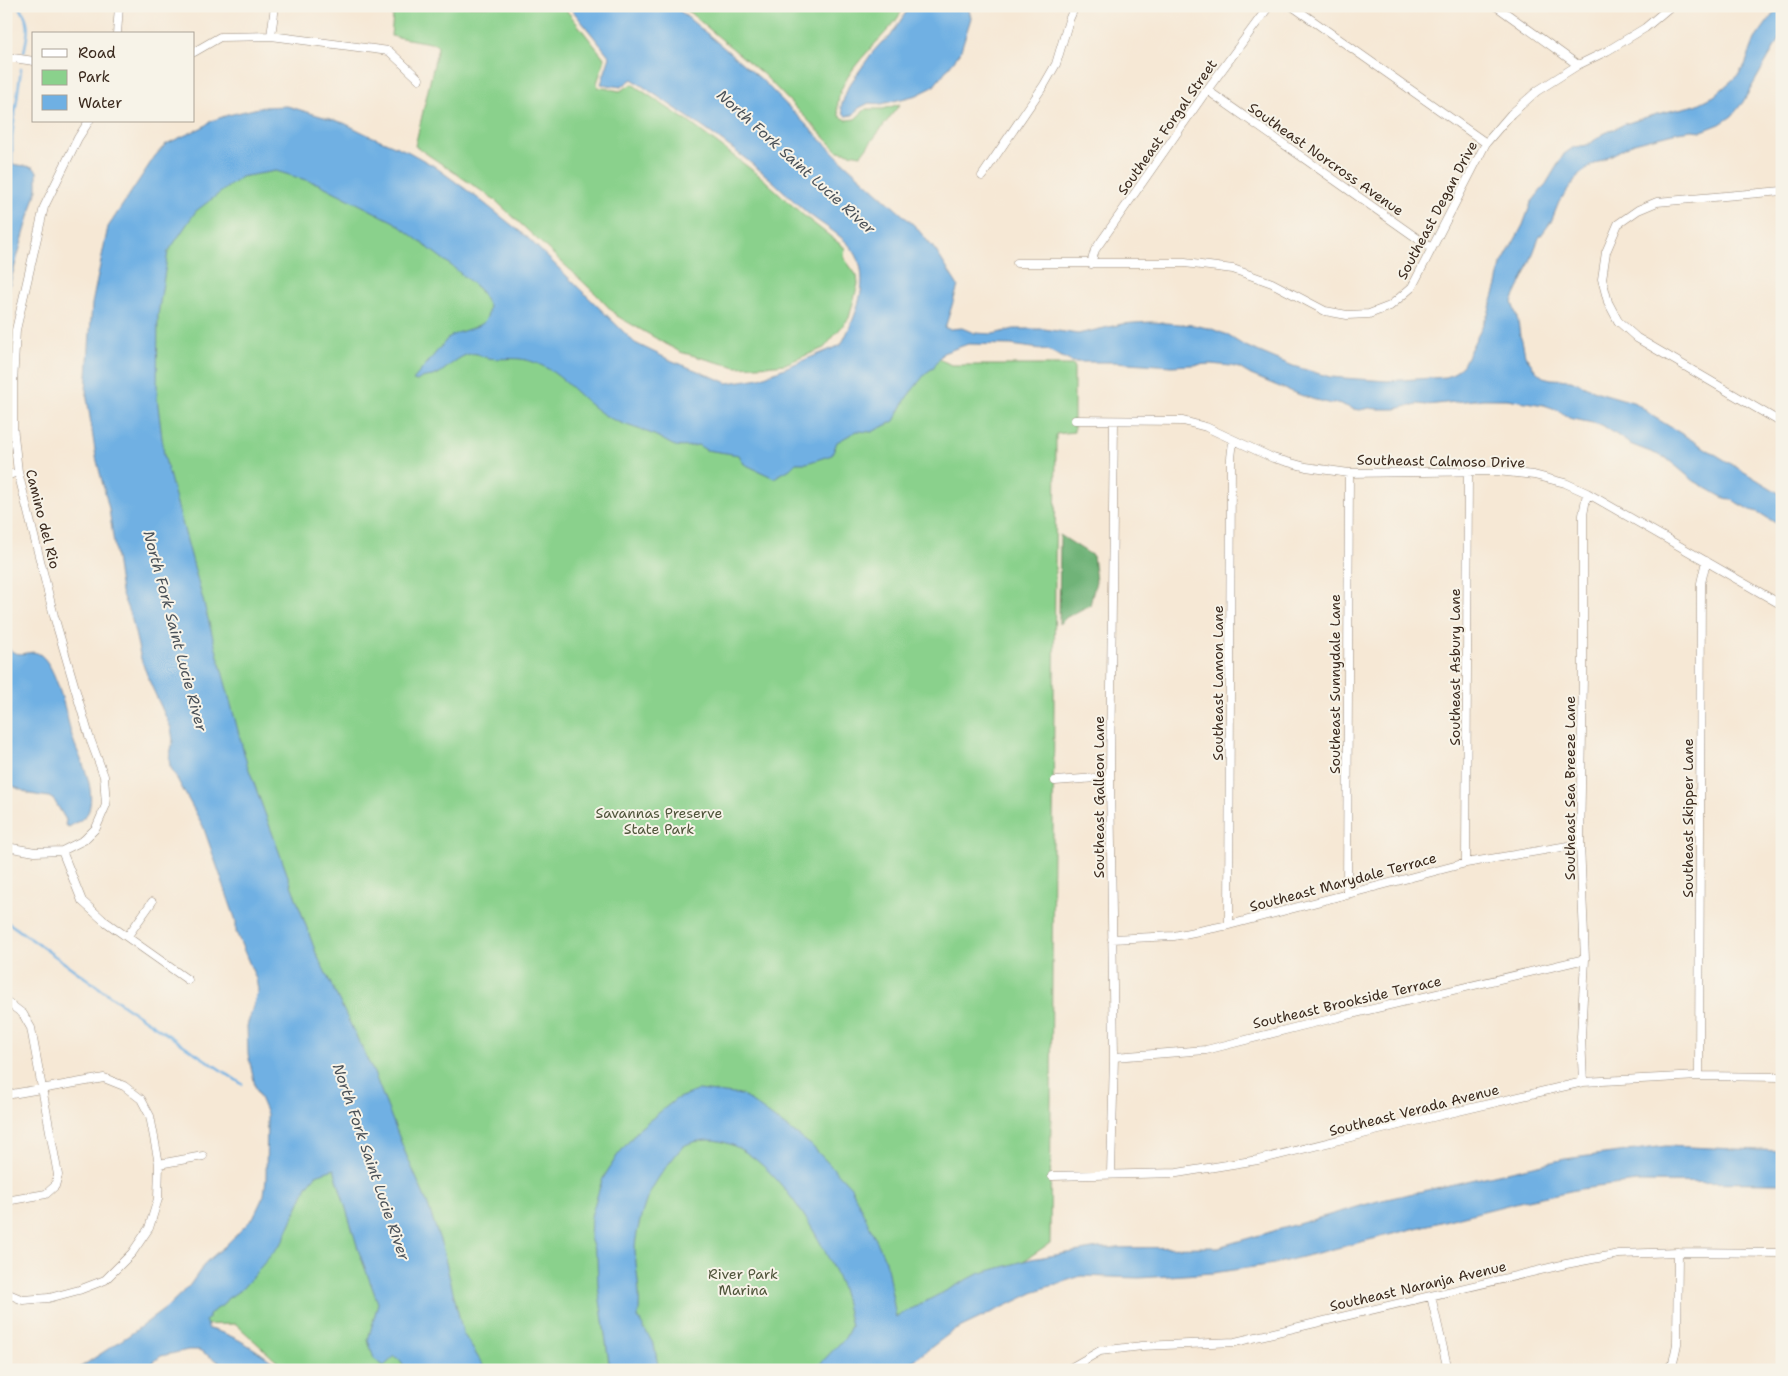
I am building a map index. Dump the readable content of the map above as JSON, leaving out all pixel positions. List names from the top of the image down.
{
  "streets": {
    "street": [
      "Southeast Forgal Street",
      "Southeast Norcross Avenue",
      "Southeast Degan Drive",
      "Southeast Calmoso Drive",
      "Camino del Rio",
      "Southeast Asbury Lane",
      "Southeast Lamon Lane",
      "Southeast Sunnydale Lane",
      "Southeast Sea Breeze Lane",
      "Southeast Galleon Lane",
      "Southeast Skipper Lane",
      "Southeast Marydale Terrace",
      "Southeast Brookside Terrace",
      "Southeast Verada Avenue",
      "Southeast Naranja Avenue"
    ]
  },
  "crossings": [
    ["Southeast Forgal Street", "Southeast Norcross Avenue"],
    ["Southeast Forgal Street", "Southeast Degan Drive"],
    ["Southeast Norcross Avenue", "Southeast Degan Drive"],
    ["Southeast Calmoso Drive", "Southeast Asbury Lane"],
    ["Southeast Calmoso Drive", "Southeast Lamon Lane"],
    ["Southeast Calmoso Drive", "Southeast Sunnydale Lane"],
    ["Southeast Calmoso Drive", "Southeast Sea Breeze Lane"],
    ["Southeast Calmoso Drive", "Southeast Galleon Lane"],
    ["Southeast Calmoso Drive", "Southeast Skipper Lane"],
    ["Southeast Asbury Lane", "Southeast Marydale Terrace"],
    ["Southeast Lamon Lane", "Southeast Marydale Terrace"],
    ["Southeast Sunnydale Lane", "Southeast Marydale Terrace"],
    ["Southeast Sea Breeze Lane", "Southeast Marydale Terrace"],
    ["Southeast Sea Breeze Lane", "Southeast Brookside Terrace"],
    ["Southeast Sea Breeze Lane", "Southeast Verada Avenue"],
    ["Southeast Galleon Lane", "Southeast Marydale Terrace"],
    ["Southeast Galleon Lane", "Southeast Brookside Terrace"],
    ["Southeast Galleon Lane", "Southeast Verada Avenue"],
    ["Southeast Skipper Lane", "Southeast Verada Avenue"]
  ],
  "water": ["North Fork Saint Lucie River"],
  "parks": ["Savannas Preserve State Park", "River Park Marina"],
  "legend": ["Road", "Park", "Water"]
}
